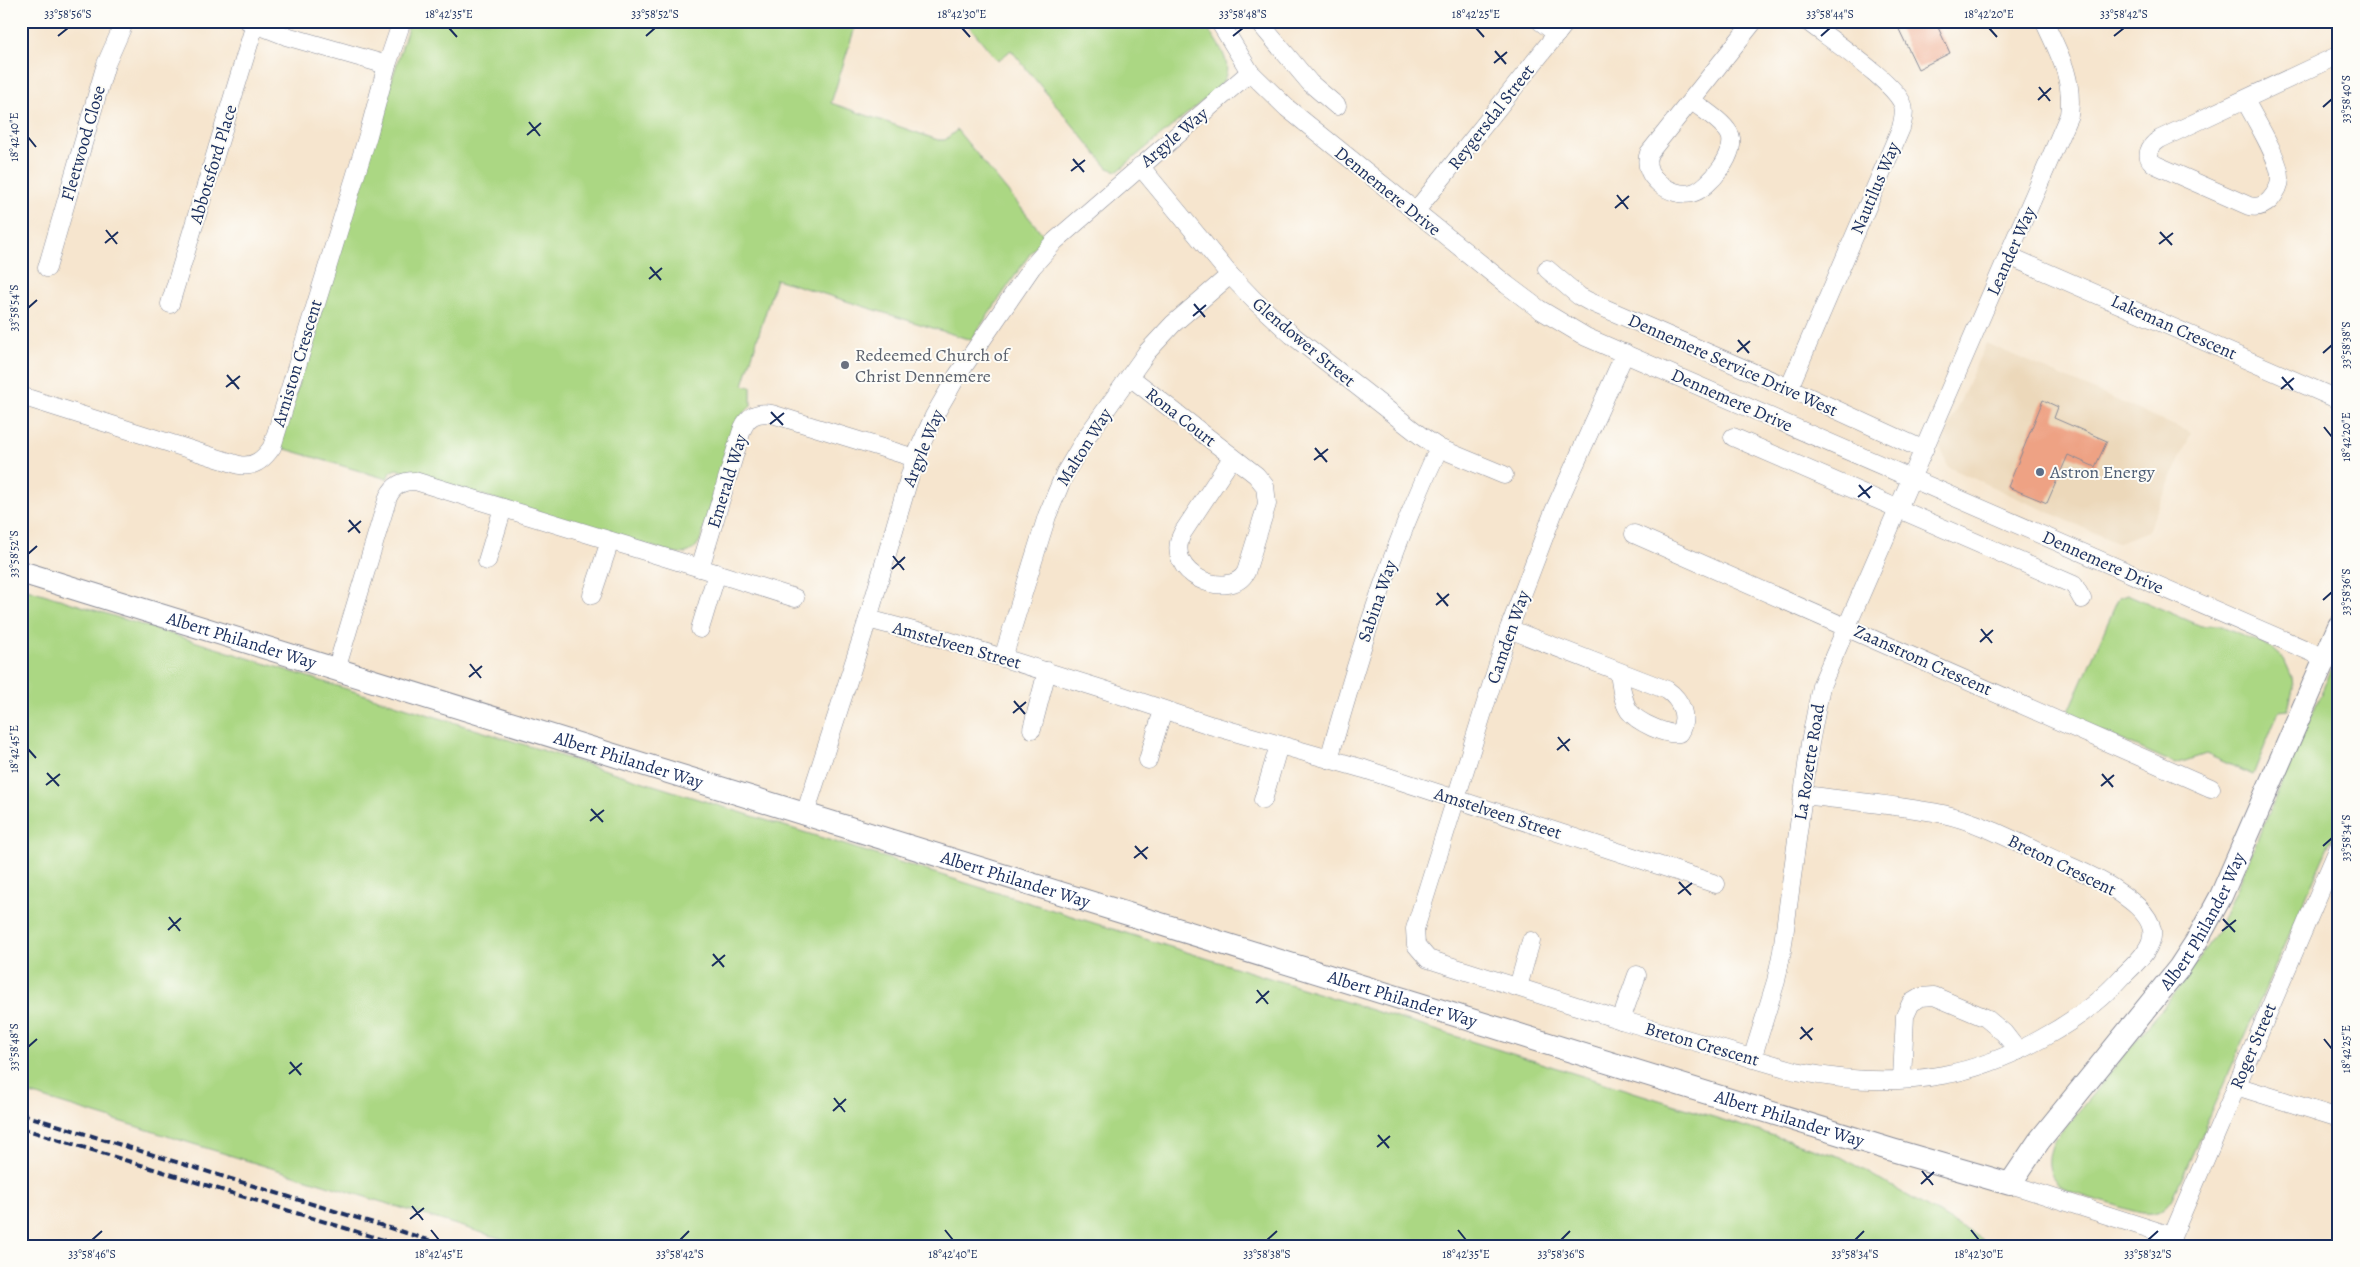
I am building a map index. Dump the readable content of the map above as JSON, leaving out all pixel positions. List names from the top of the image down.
{
  "streets": {
    "street": [
      "Reygersdal Street",
      "Argyle Way",
      "Fleetwood Close",
      "Abbotsford Place",
      "Nautilus Way",
      "Dennemere Drive",
      "Leander Way",
      "Lakeman Crescent",
      "Glendower Street",
      "Arniston Crescent",
      "Dennemere Service Drive West",
      "Rona Court",
      "Malton Way",
      "Emerald Way",
      "Sabina Way",
      "Camden Way",
      "Albert Philander Way",
      "Amstelveen Street",
      "Zaanstrom Crescent",
      "La Rozette Road",
      "Breton Crescent",
      "Roger Street"
    ]
  },
  "crossings": [
    ["Reygersdal Street", "Dennemere Drive"],
    ["Argyle Way", "Dennemere Drive"],
    ["Argyle Way", "Glendower Street"],
    ["Argyle Way", "Emerald Way"],
    ["Argyle Way", "Albert Philander Way"],
    ["Argyle Way", "Amstelveen Street"],
    ["Nautilus Way", "Dennemere Service Drive West"],
    ["Dennemere Drive", "Leander Way"],
    ["Dennemere Drive", "Camden Way"],
    ["Dennemere Drive", "Albert Philander Way"],
    ["Dennemere Drive", "La Rozette Road"],
    ["Leander Way", "Lakeman Crescent"],
    ["Leander Way", "Dennemere Service Drive West"],
    ["Leander Way", "La Rozette Road"],
    ["Glendower Street", "Malton Way"],
    ["Glendower Street", "Sabina Way"],
    ["Rona Court", "Malton Way"],
    ["Malton Way", "Amstelveen Street"],
    ["Sabina Way", "Amstelveen Street"],
    ["Camden Way", "Amstelveen Street"],
    ["Camden Way", "Breton Crescent"],
    ["Albert Philander Way", "Roger Street"],
    ["Zaanstrom Crescent", "La Rozette Road"],
    ["La Rozette Road", "Breton Crescent"]
  ],
  "places": ["Redeemed Church of Christ Dennemere", "Astron Energy"],
  "coordinates": [
    "33°58'56\"S",
    "18°42'35\"E",
    "33°58'52\"S",
    "18°42'30\"E",
    "33°58'48\"S",
    "18°42'25\"E",
    "33°58'44\"S",
    "18°42'20\"E",
    "33°58'42\"S",
    "33°58'40\"S",
    "18°42'40\"E",
    "33°58'54\"S",
    "33°58'38\"S",
    "33°58'36\"S",
    "18°42'45\"E",
    "33°58'34\"S",
    "33°58'46\"S",
    "33°58'32\"S"
  ]
}
